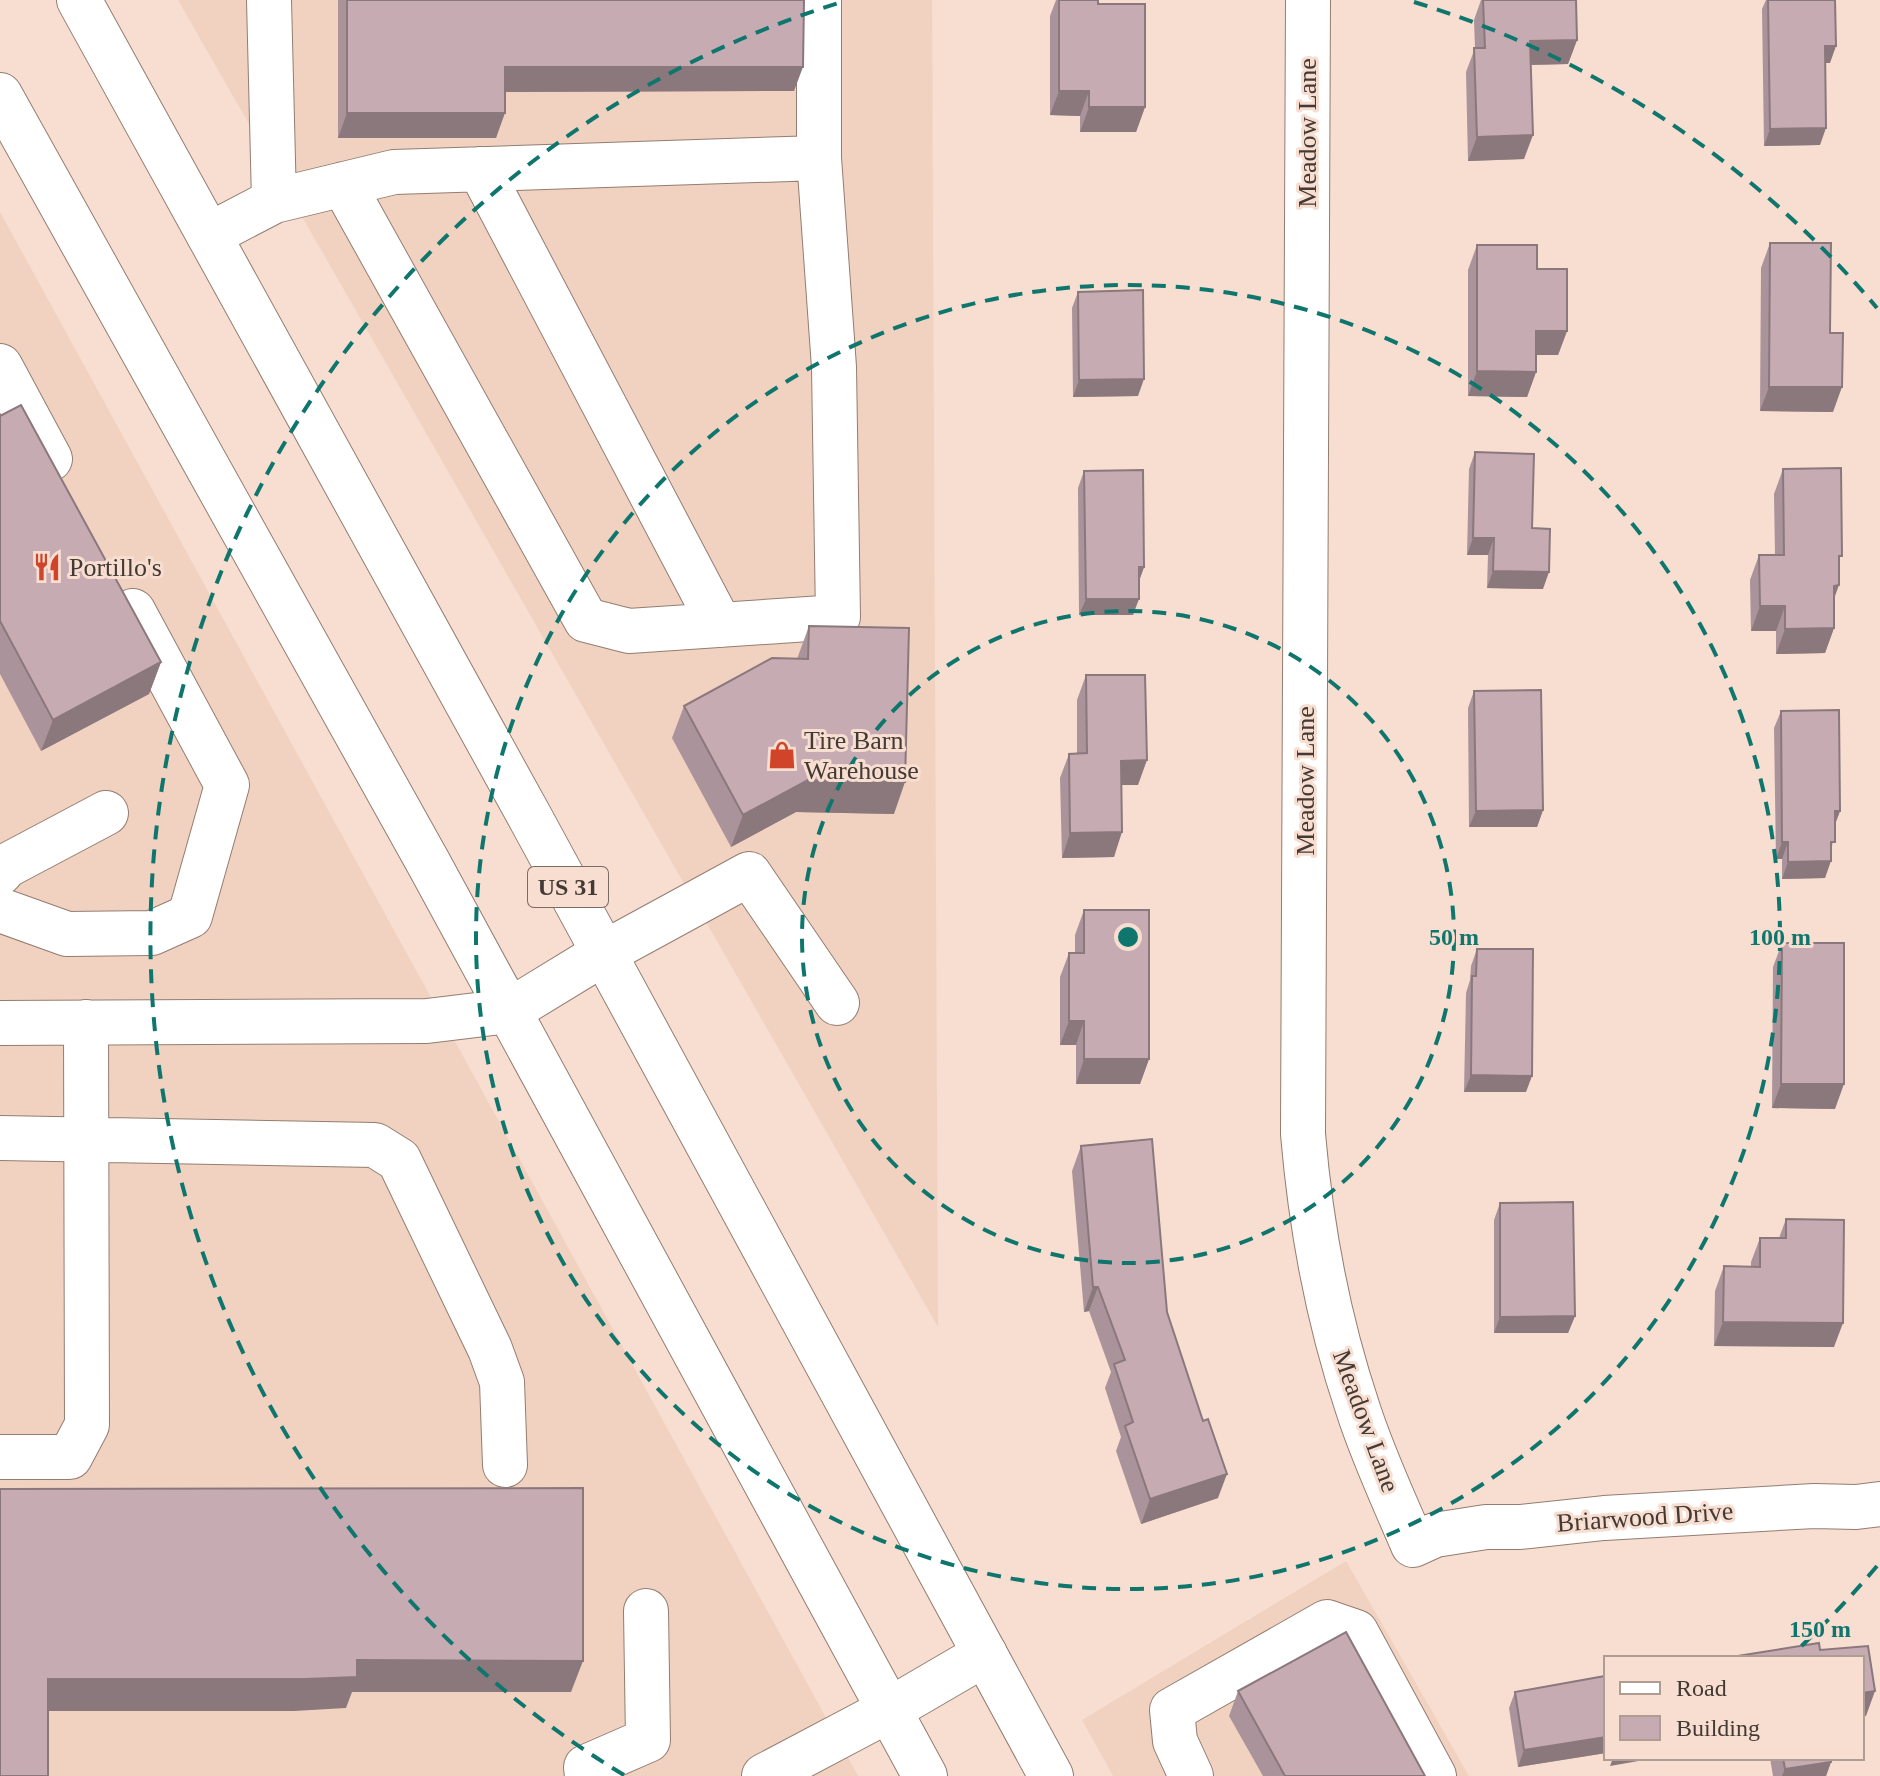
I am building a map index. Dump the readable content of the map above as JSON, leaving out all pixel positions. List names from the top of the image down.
{
  "streets": {
    "main road": ["Meadow Lane", "US 31", "Briarwood Drive"]
  },
  "crossings": [
    ["Meadow Lane", "Briarwood Drive"]
  ],
  "places": {
    "restaurant": ["Portillo's"],
    "shop": ["Tire Barn Warehouse"]
  },
  "legend": ["Road", "Building"],
  "rings": ["50 m", "100 m", "150 m"]
}
